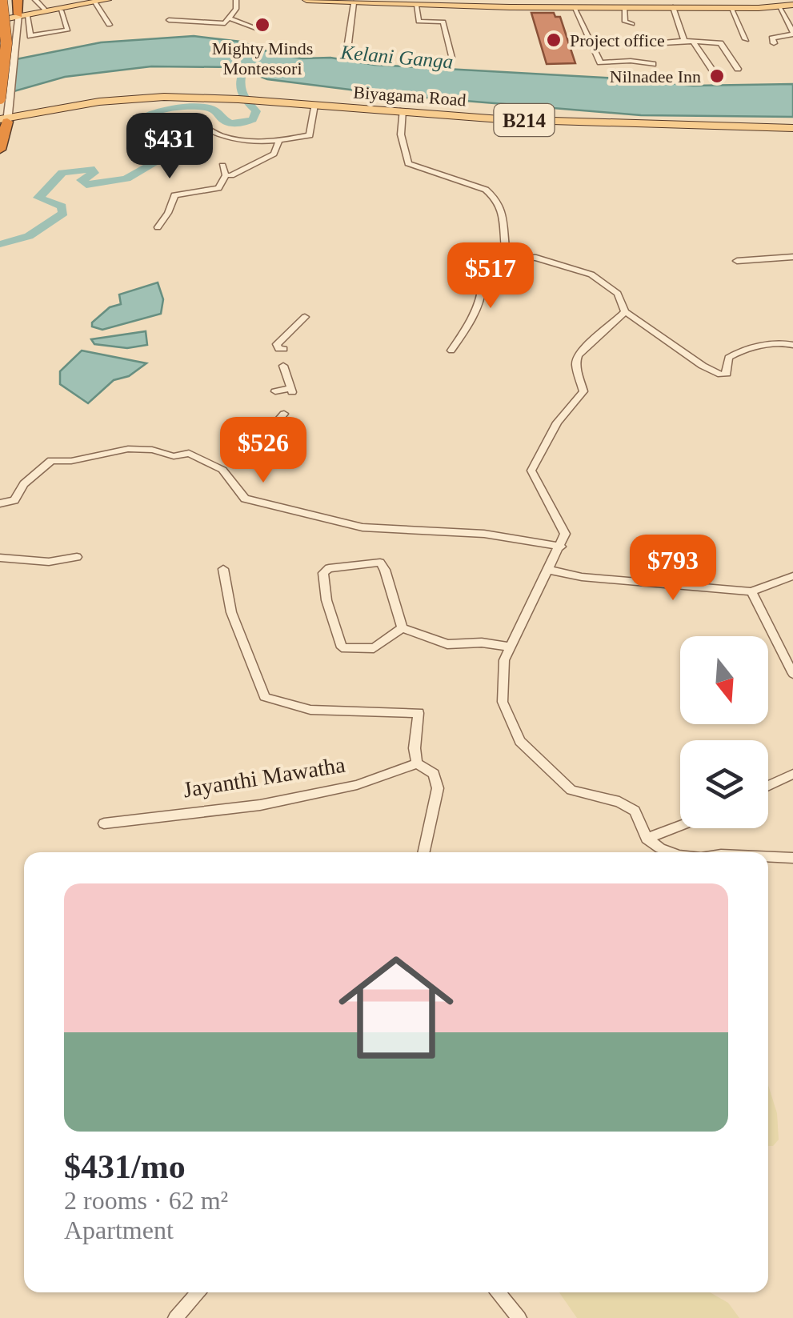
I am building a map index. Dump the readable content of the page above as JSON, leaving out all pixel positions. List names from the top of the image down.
{
  "streets": {
    "main road": ["Biyagama Road", "B214"],
    "street": ["Jayanthi Mawatha"]
  },
  "water": ["Kelani Ganga"],
  "places": ["Mighty Minds Montessori", "Project office", "Nilnadee Inn"],
  "north": "bottom",
  "page": {
    "price": [
      "$431",
      "$517",
      "$526",
      "$793"
    ],
    "list": [
      {
        "name": "$431/mo",
        "note": "2 rooms · 62 m² · Apartment"
      }
    ]
  }
}
